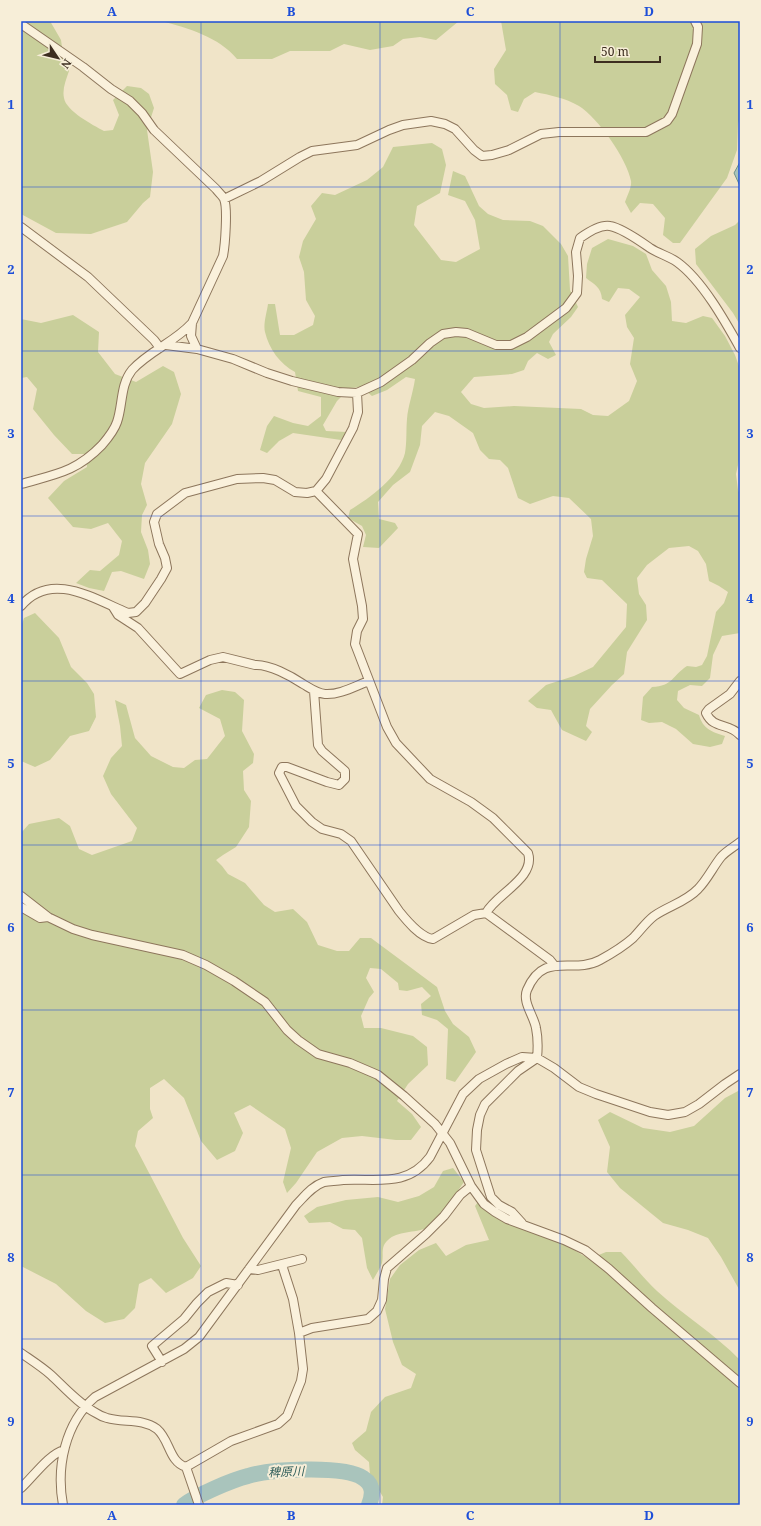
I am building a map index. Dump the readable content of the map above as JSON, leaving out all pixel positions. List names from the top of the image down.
{
  "water": ["稗原川"],
  "scale_bar": "50 m",
  "north": "bottom right",
  "grid": {
    "columns": [
      "A",
      "B",
      "C",
      "D"
    ],
    "rows": [
      "1",
      "2",
      "3",
      "4",
      "5",
      "6",
      "7",
      "8",
      "9"
    ]
  }
}
